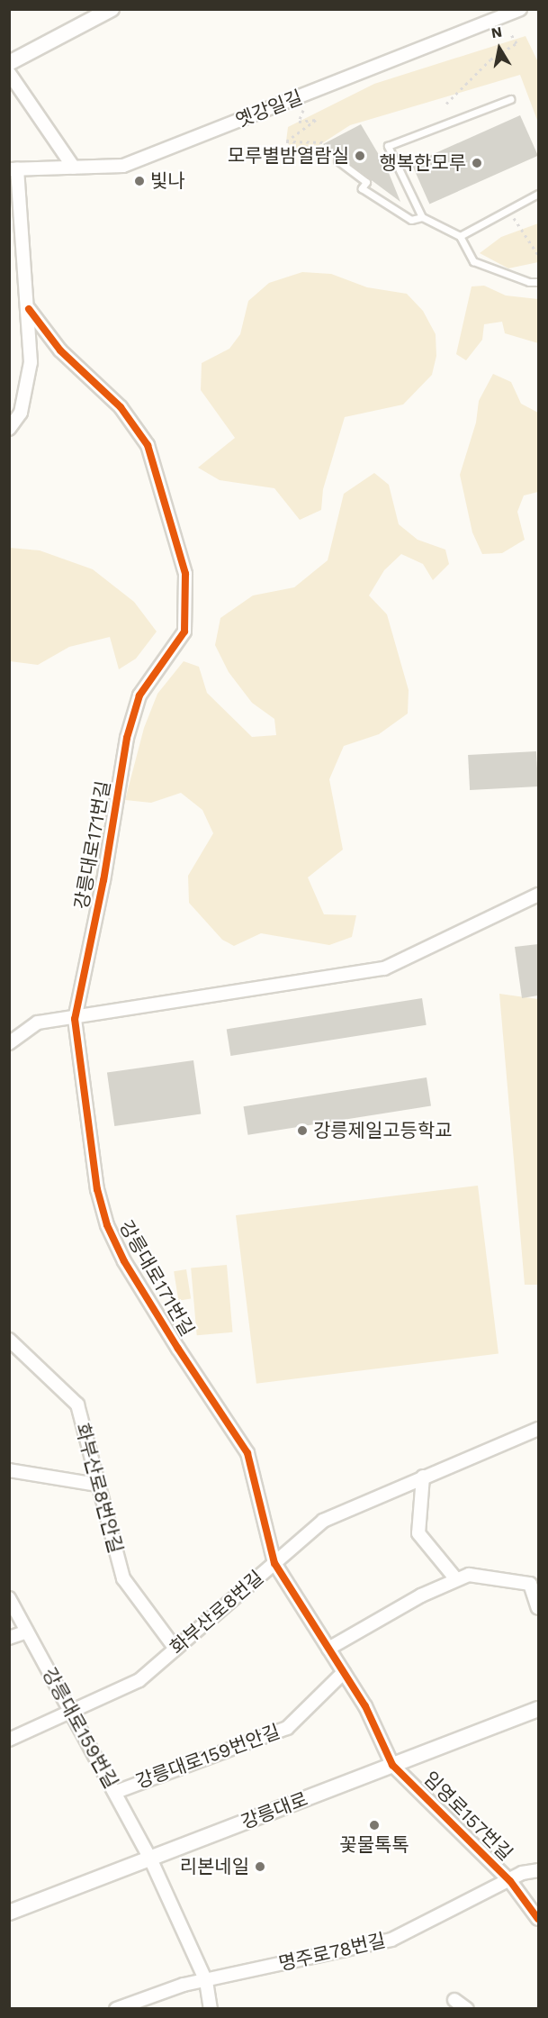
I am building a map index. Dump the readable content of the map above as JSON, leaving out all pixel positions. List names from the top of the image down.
{
  "streets": {
    "street": [
      "옛강일길",
      "강릉대로171번길",
      "화부산로8번안길",
      "화부산로8번길",
      "강릉대로159번길",
      "강릉대로159번안길",
      "강릉대로",
      "임영로157번길",
      "명주로78번길"
    ]
  },
  "crossings": [
    ["강릉대로171번길", "화부산로8번길"],
    ["강릉대로171번길", "강릉대로159번안길"],
    ["강릉대로171번길", "강릉대로"],
    ["강릉대로171번길", "임영로157번길"],
    ["화부산로8번안길", "화부산로8번길"],
    ["화부산로8번길", "강릉대로159번길"],
    ["강릉대로159번길", "강릉대로159번안길"],
    ["강릉대로159번길", "강릉대로"],
    ["강릉대로159번길", "명주로78번길"],
    ["강릉대로", "임영로157번길"],
    ["임영로157번길", "명주로78번길"]
  ],
  "places": [
    "모루별밤열람실",
    "행복한모루",
    "빛나",
    "강릉제일고등학교",
    "꽃물톡톡",
    "리본네일"
  ],
  "north": "top"
}
